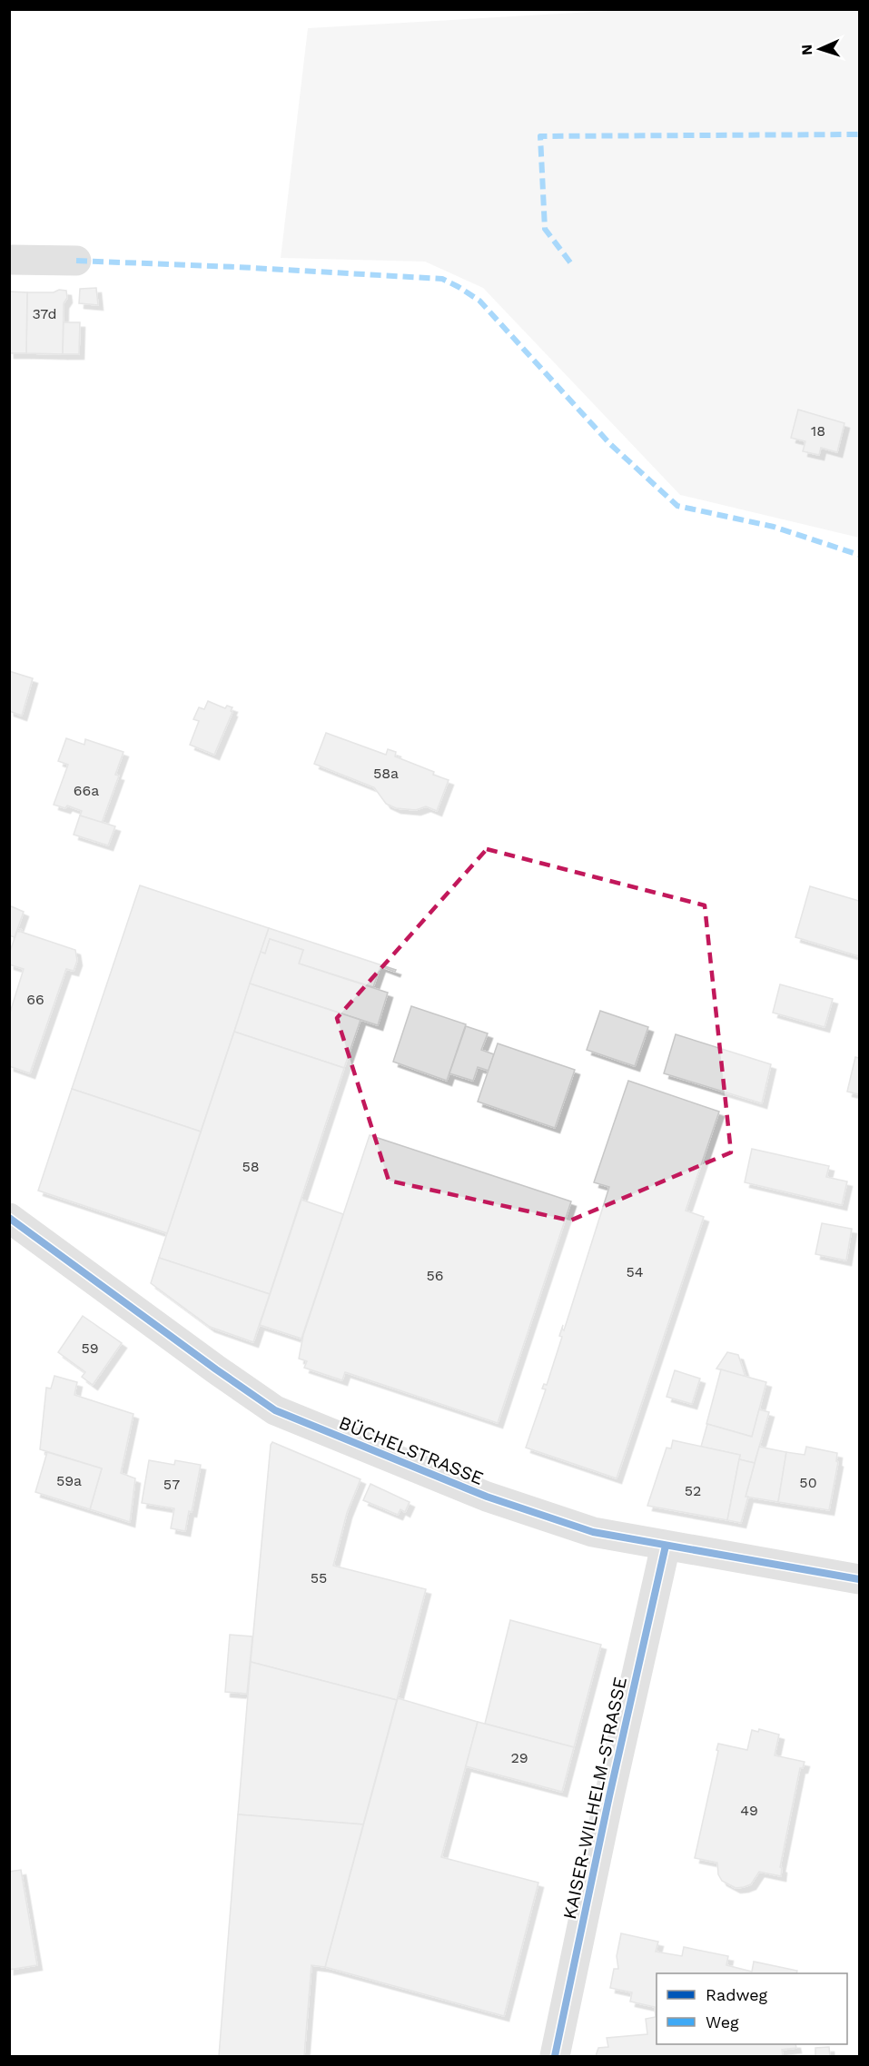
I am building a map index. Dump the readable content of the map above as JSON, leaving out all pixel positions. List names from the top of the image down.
{
  "streets": {
    "street": ["BÜCHELSTRASSE", "KAISER-WILHELM-STRASSE"]
  },
  "crossings": [
    ["BÜCHELSTRASSE", "KAISER-WILHELM-STRASSE"]
  ],
  "house_numbers": [
    "37d",
    "18",
    "58a",
    "66a",
    "66",
    "58",
    "54",
    "56",
    "59",
    "59a",
    "50",
    "57",
    "52",
    "55",
    "29",
    "49"
  ],
  "legend": ["Radweg", "Weg"],
  "north": "left"
}
